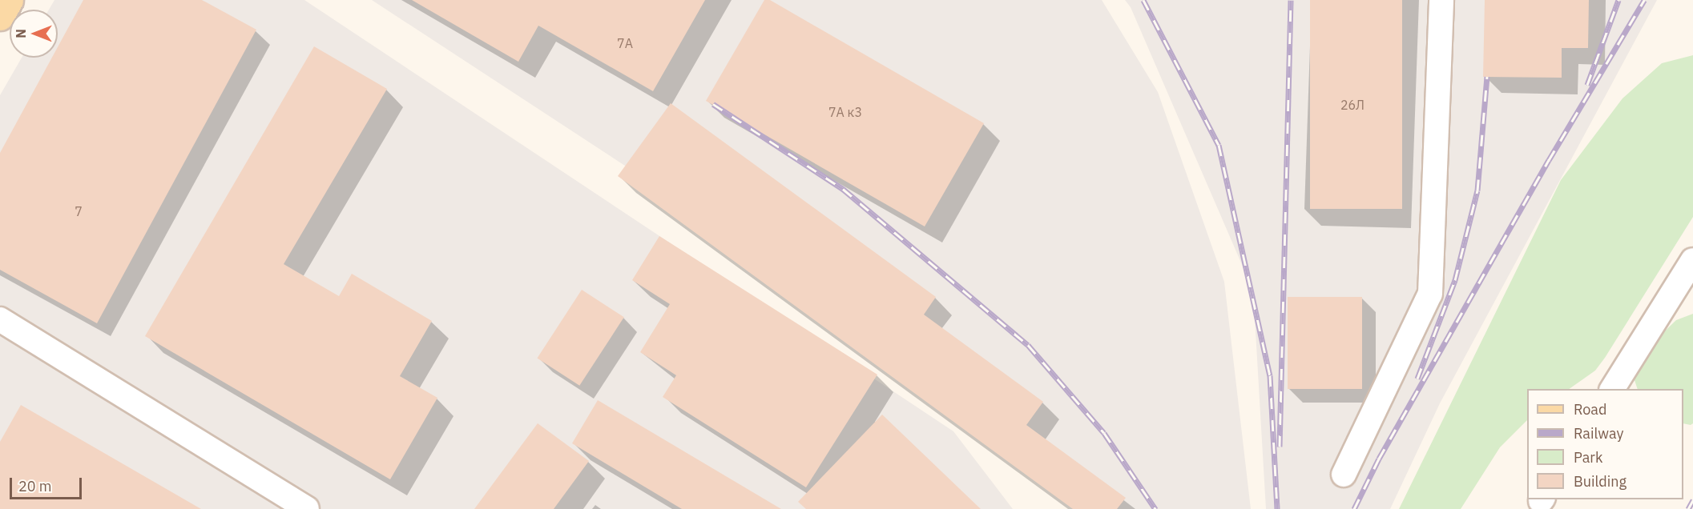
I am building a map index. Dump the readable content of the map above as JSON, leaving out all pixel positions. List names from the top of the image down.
{
  "house_numbers": [
    "7А",
    "26Л",
    "7А к3",
    "7"
  ],
  "legend": [
    "Road",
    "Railway",
    "Park",
    "Building"
  ],
  "scale_bar": "20 m",
  "north": "left"
}
